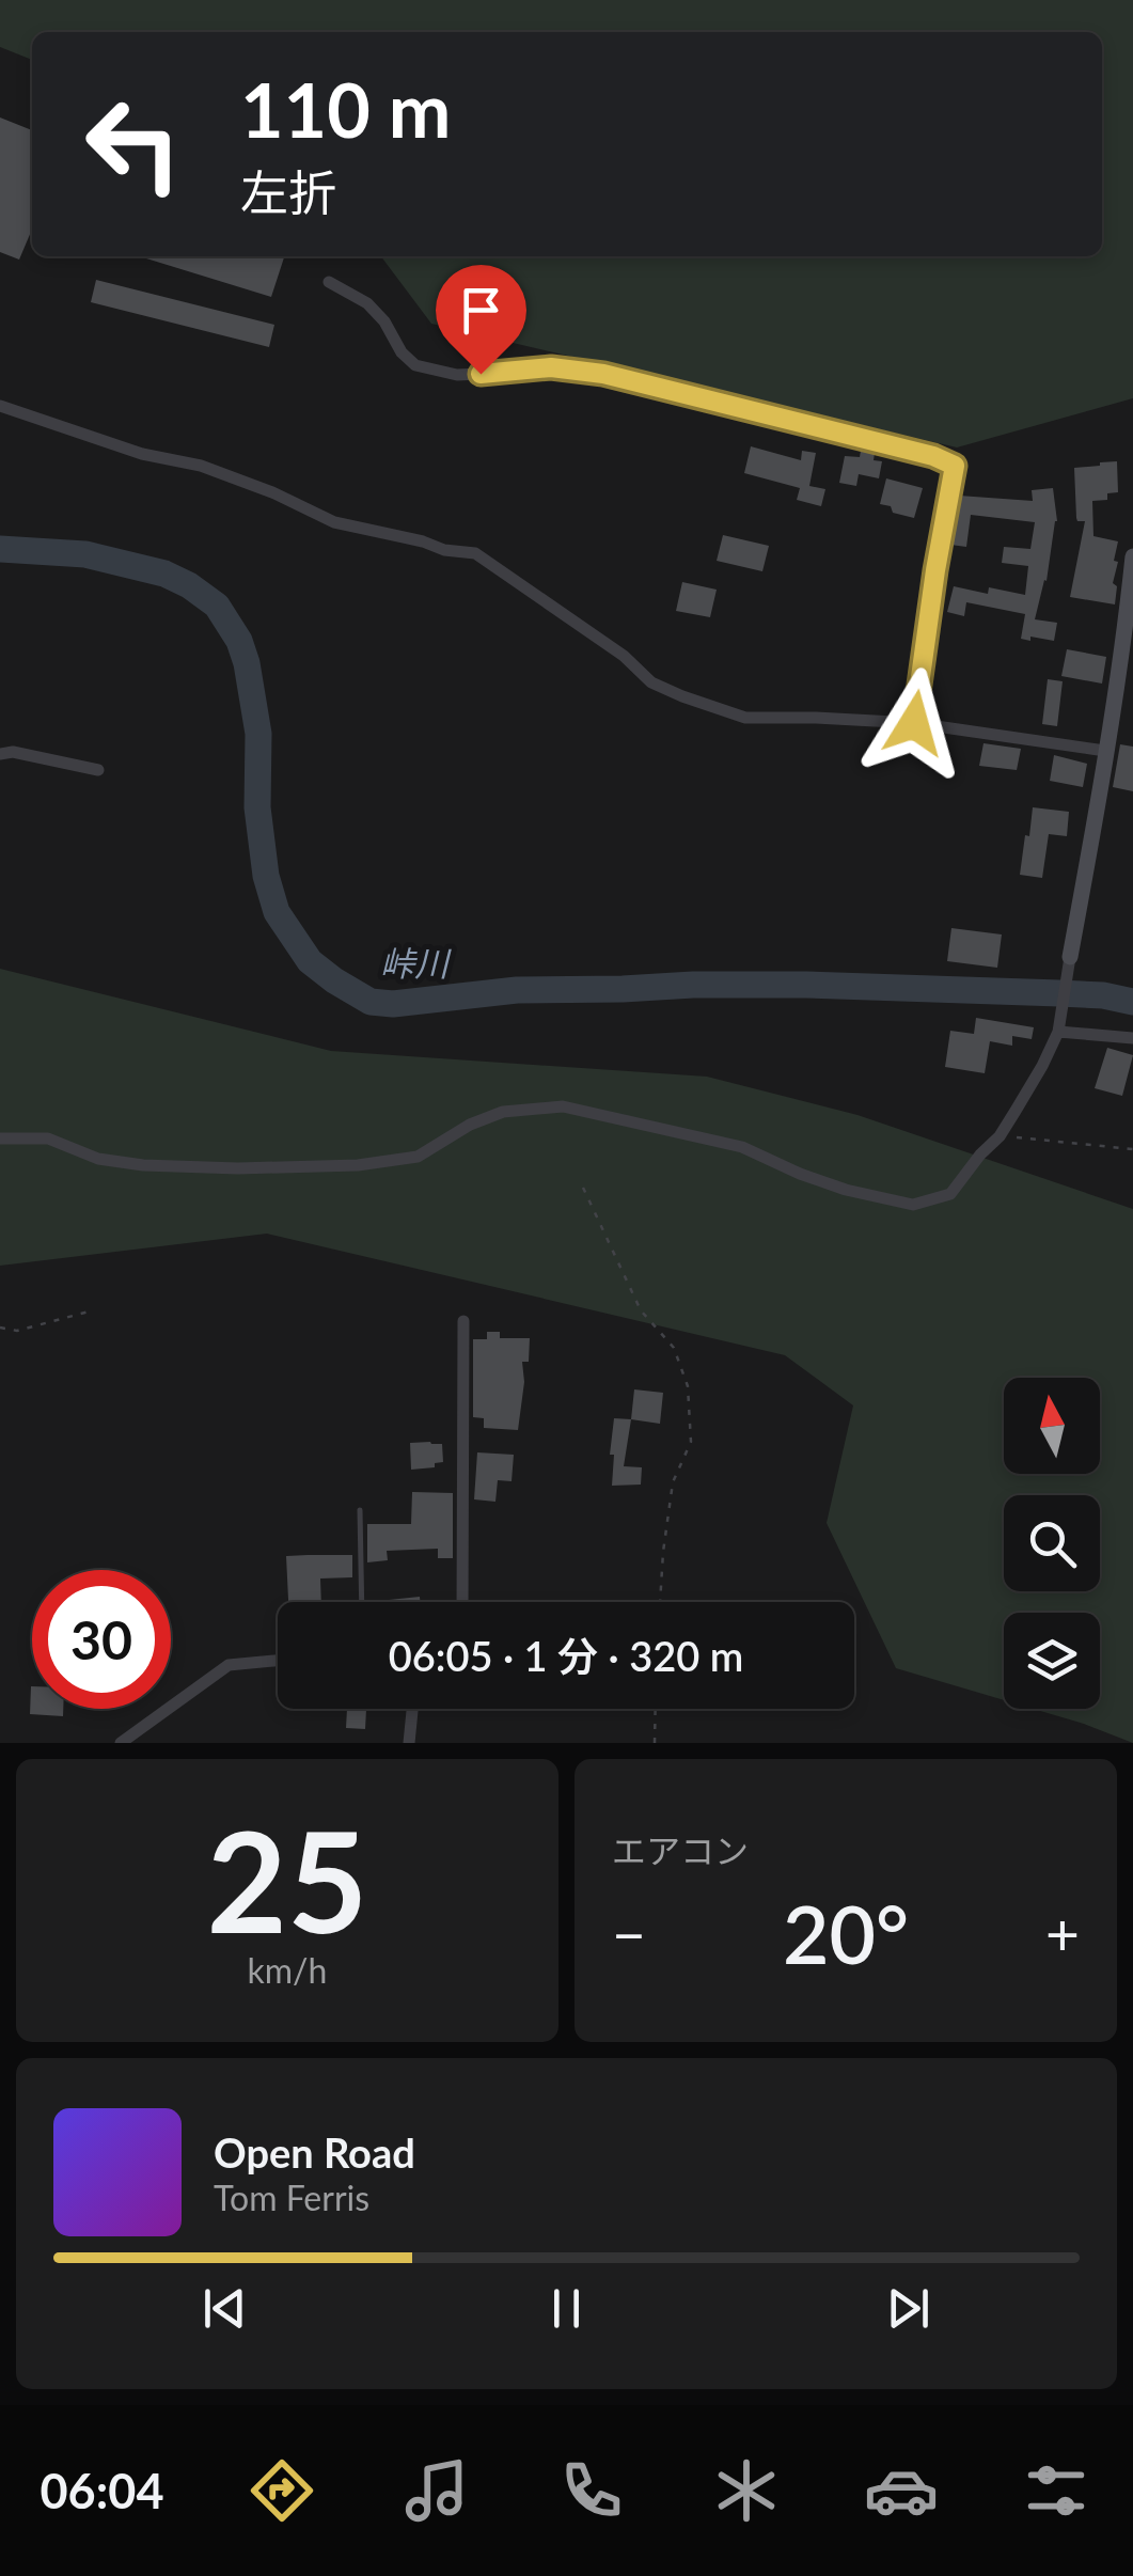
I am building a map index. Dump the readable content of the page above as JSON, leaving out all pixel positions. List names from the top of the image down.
{
  "water": ["峠川"],
  "north": "top",
  "page": {
    "turn": ["110 m", "左折"],
    "limit": "30",
    "trip": "06:05 · 1 分 · 320 m",
    "tile": [
      ["25", "km/h"],
      "エアコン"
    ],
    "heat": ["−", "20°", "+"],
    "song": ["Open Road", "Tom Ferris"],
    "tabs": "06:04"
  }
}
